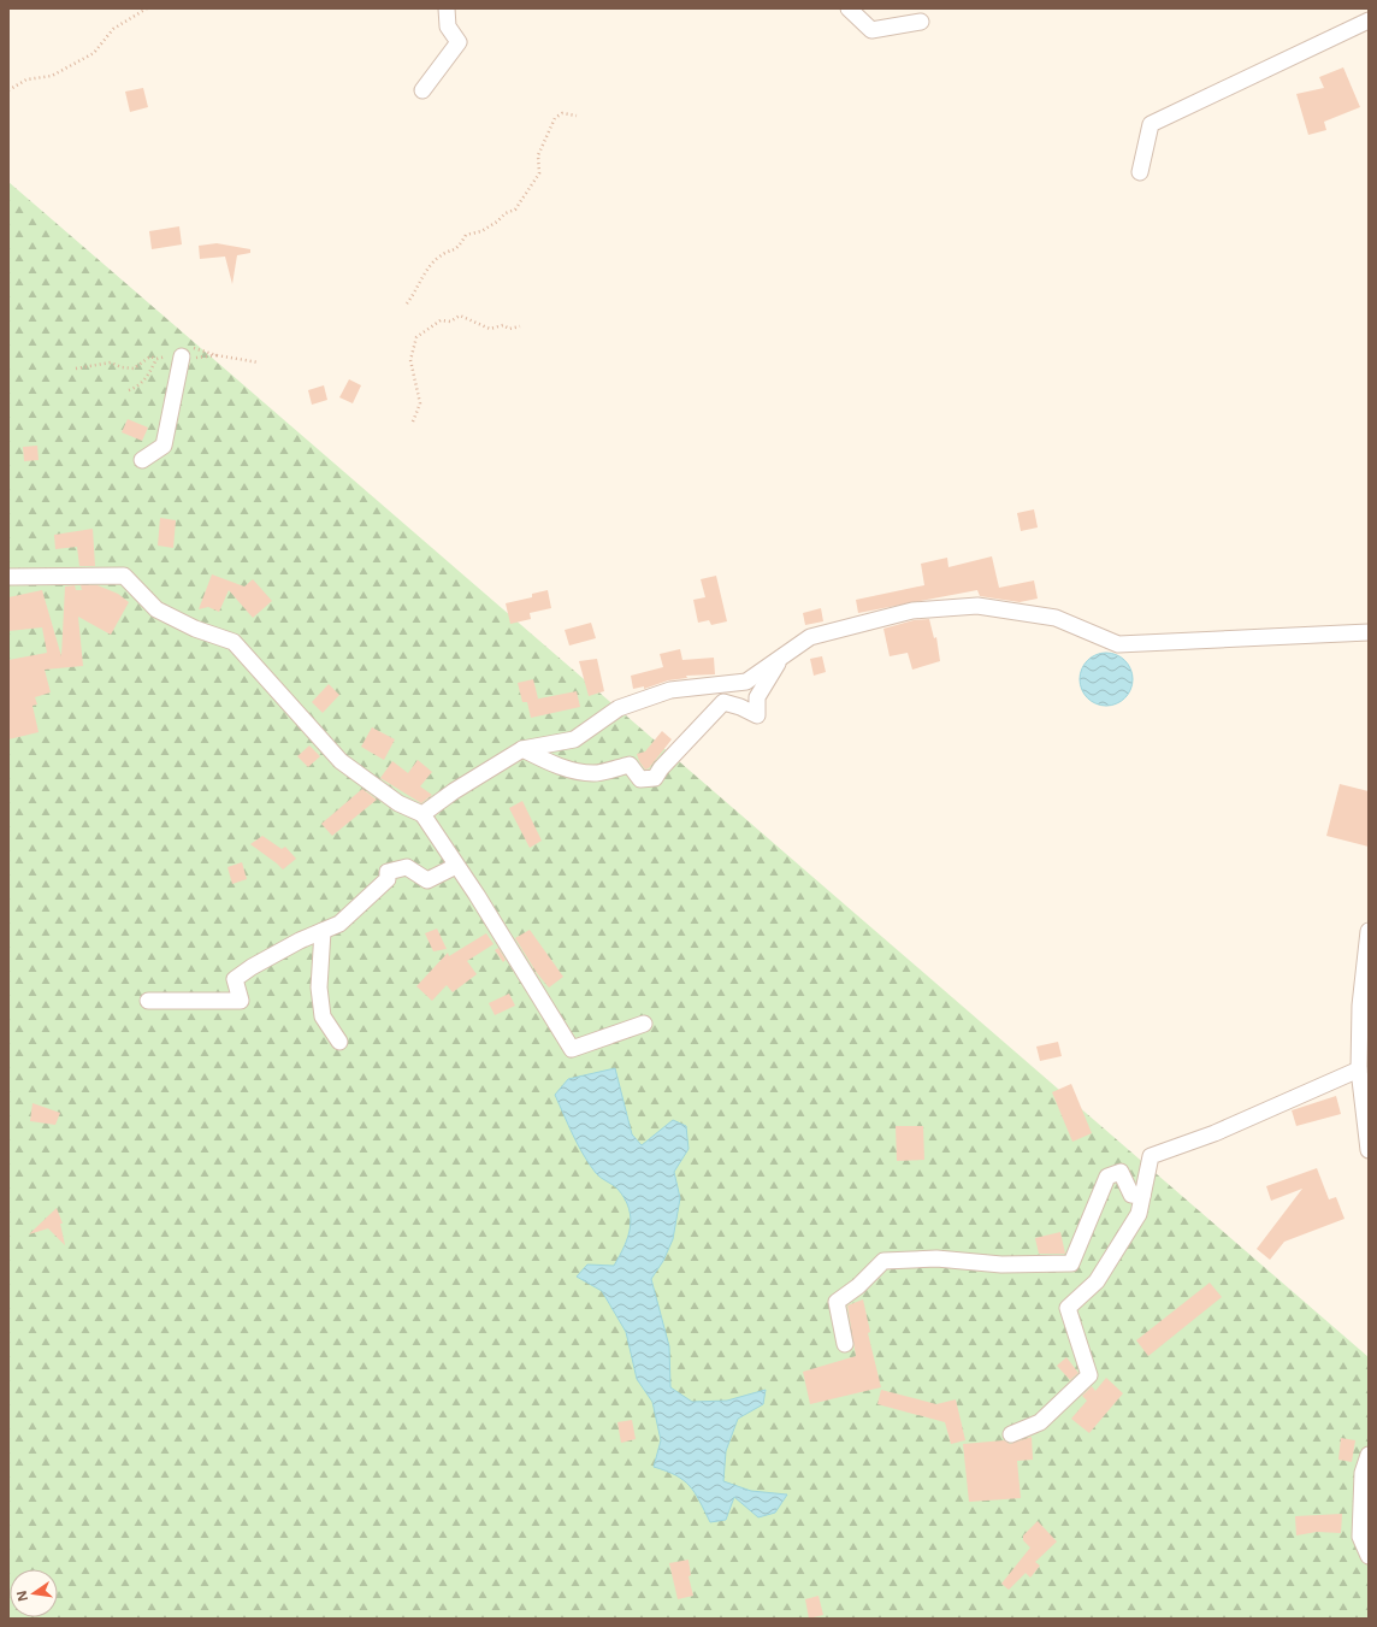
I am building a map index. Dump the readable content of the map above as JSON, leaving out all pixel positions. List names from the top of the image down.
{
  "north": "left"
}
